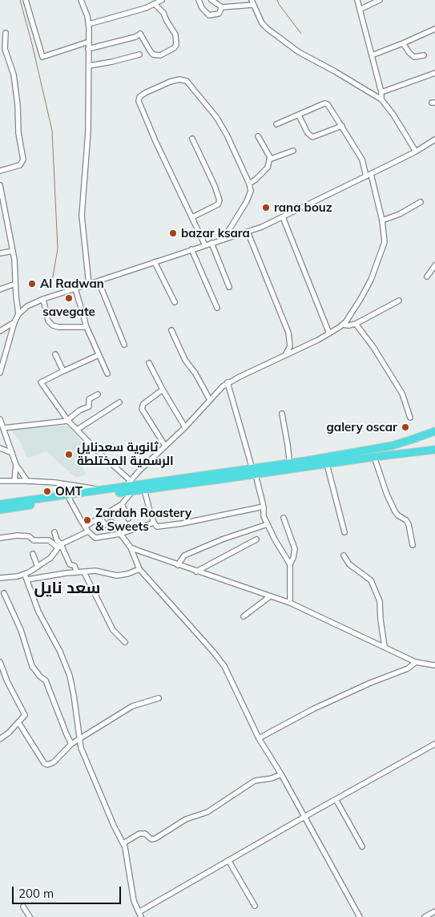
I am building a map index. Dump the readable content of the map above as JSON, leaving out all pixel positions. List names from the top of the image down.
{
  "districts": ["سعد نايل"],
  "places": [
    "rana bouz",
    "bazar ksara",
    "Al Radwan",
    "savegate",
    "galery oscar",
    "ثانوية سعدنايل الرسمية المختلطة",
    "OMT",
    "Zardah Roastery & Sweets"
  ],
  "scale_bar": "200 m"
}
